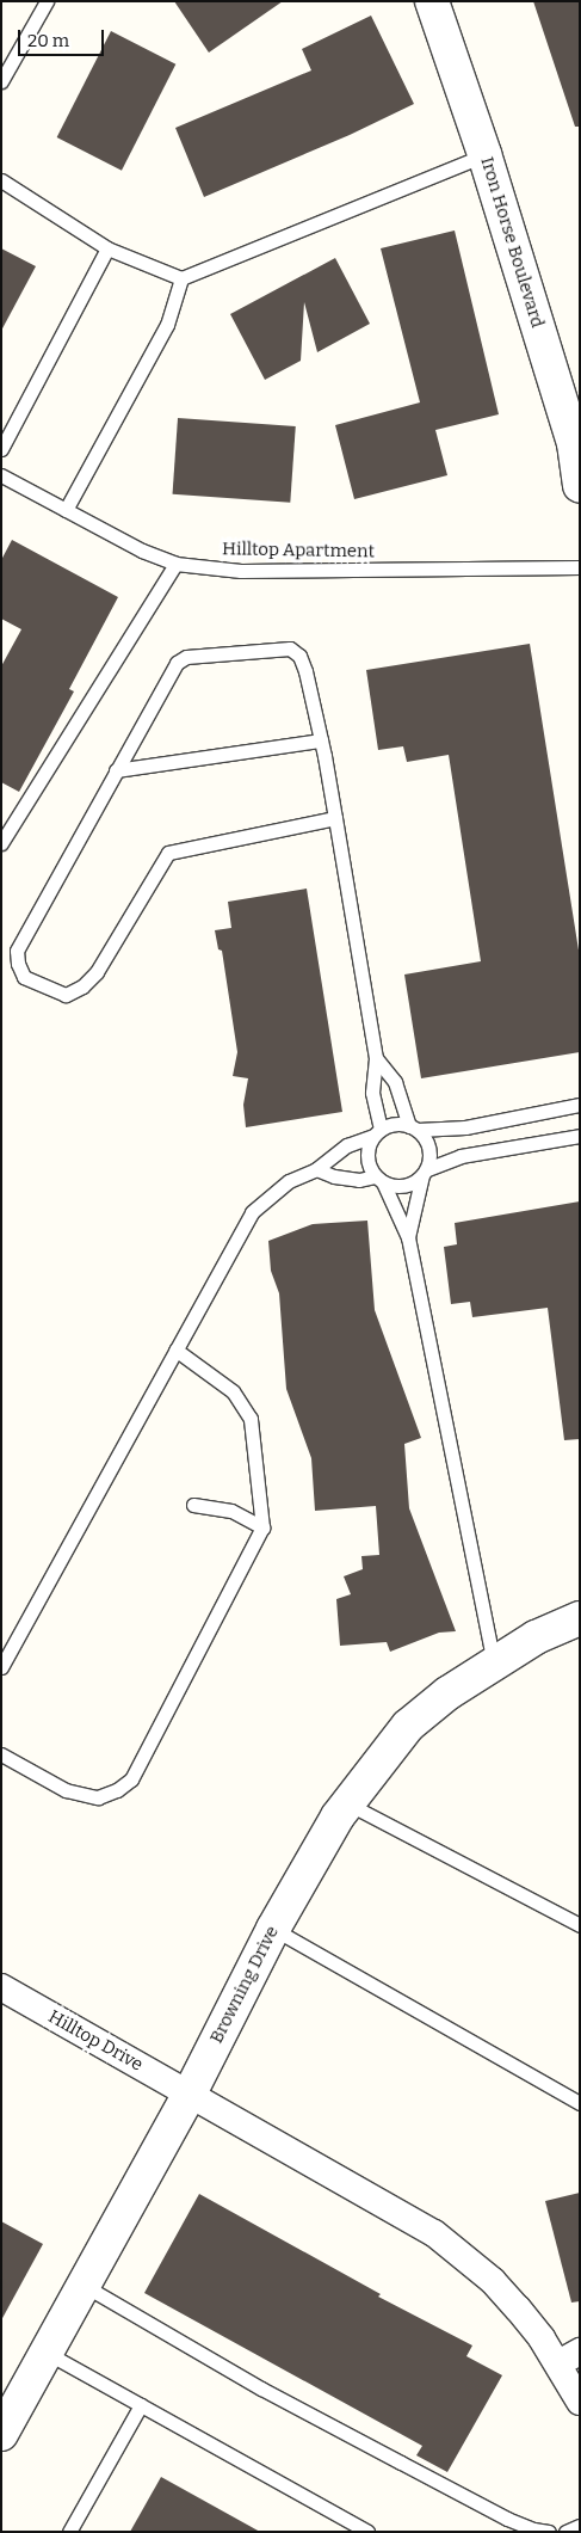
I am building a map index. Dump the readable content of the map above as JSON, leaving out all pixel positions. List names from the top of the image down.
{
  "streets": {
    "street": ["Iron Horse Boulevard", "Browning Drive", "Hilltop Drive"],
    "lane": ["Hilltop Apartment"]
  },
  "crossings": [
    ["Browning Drive", "Hilltop Drive"]
  ],
  "scale_bar": "20 m"
}
